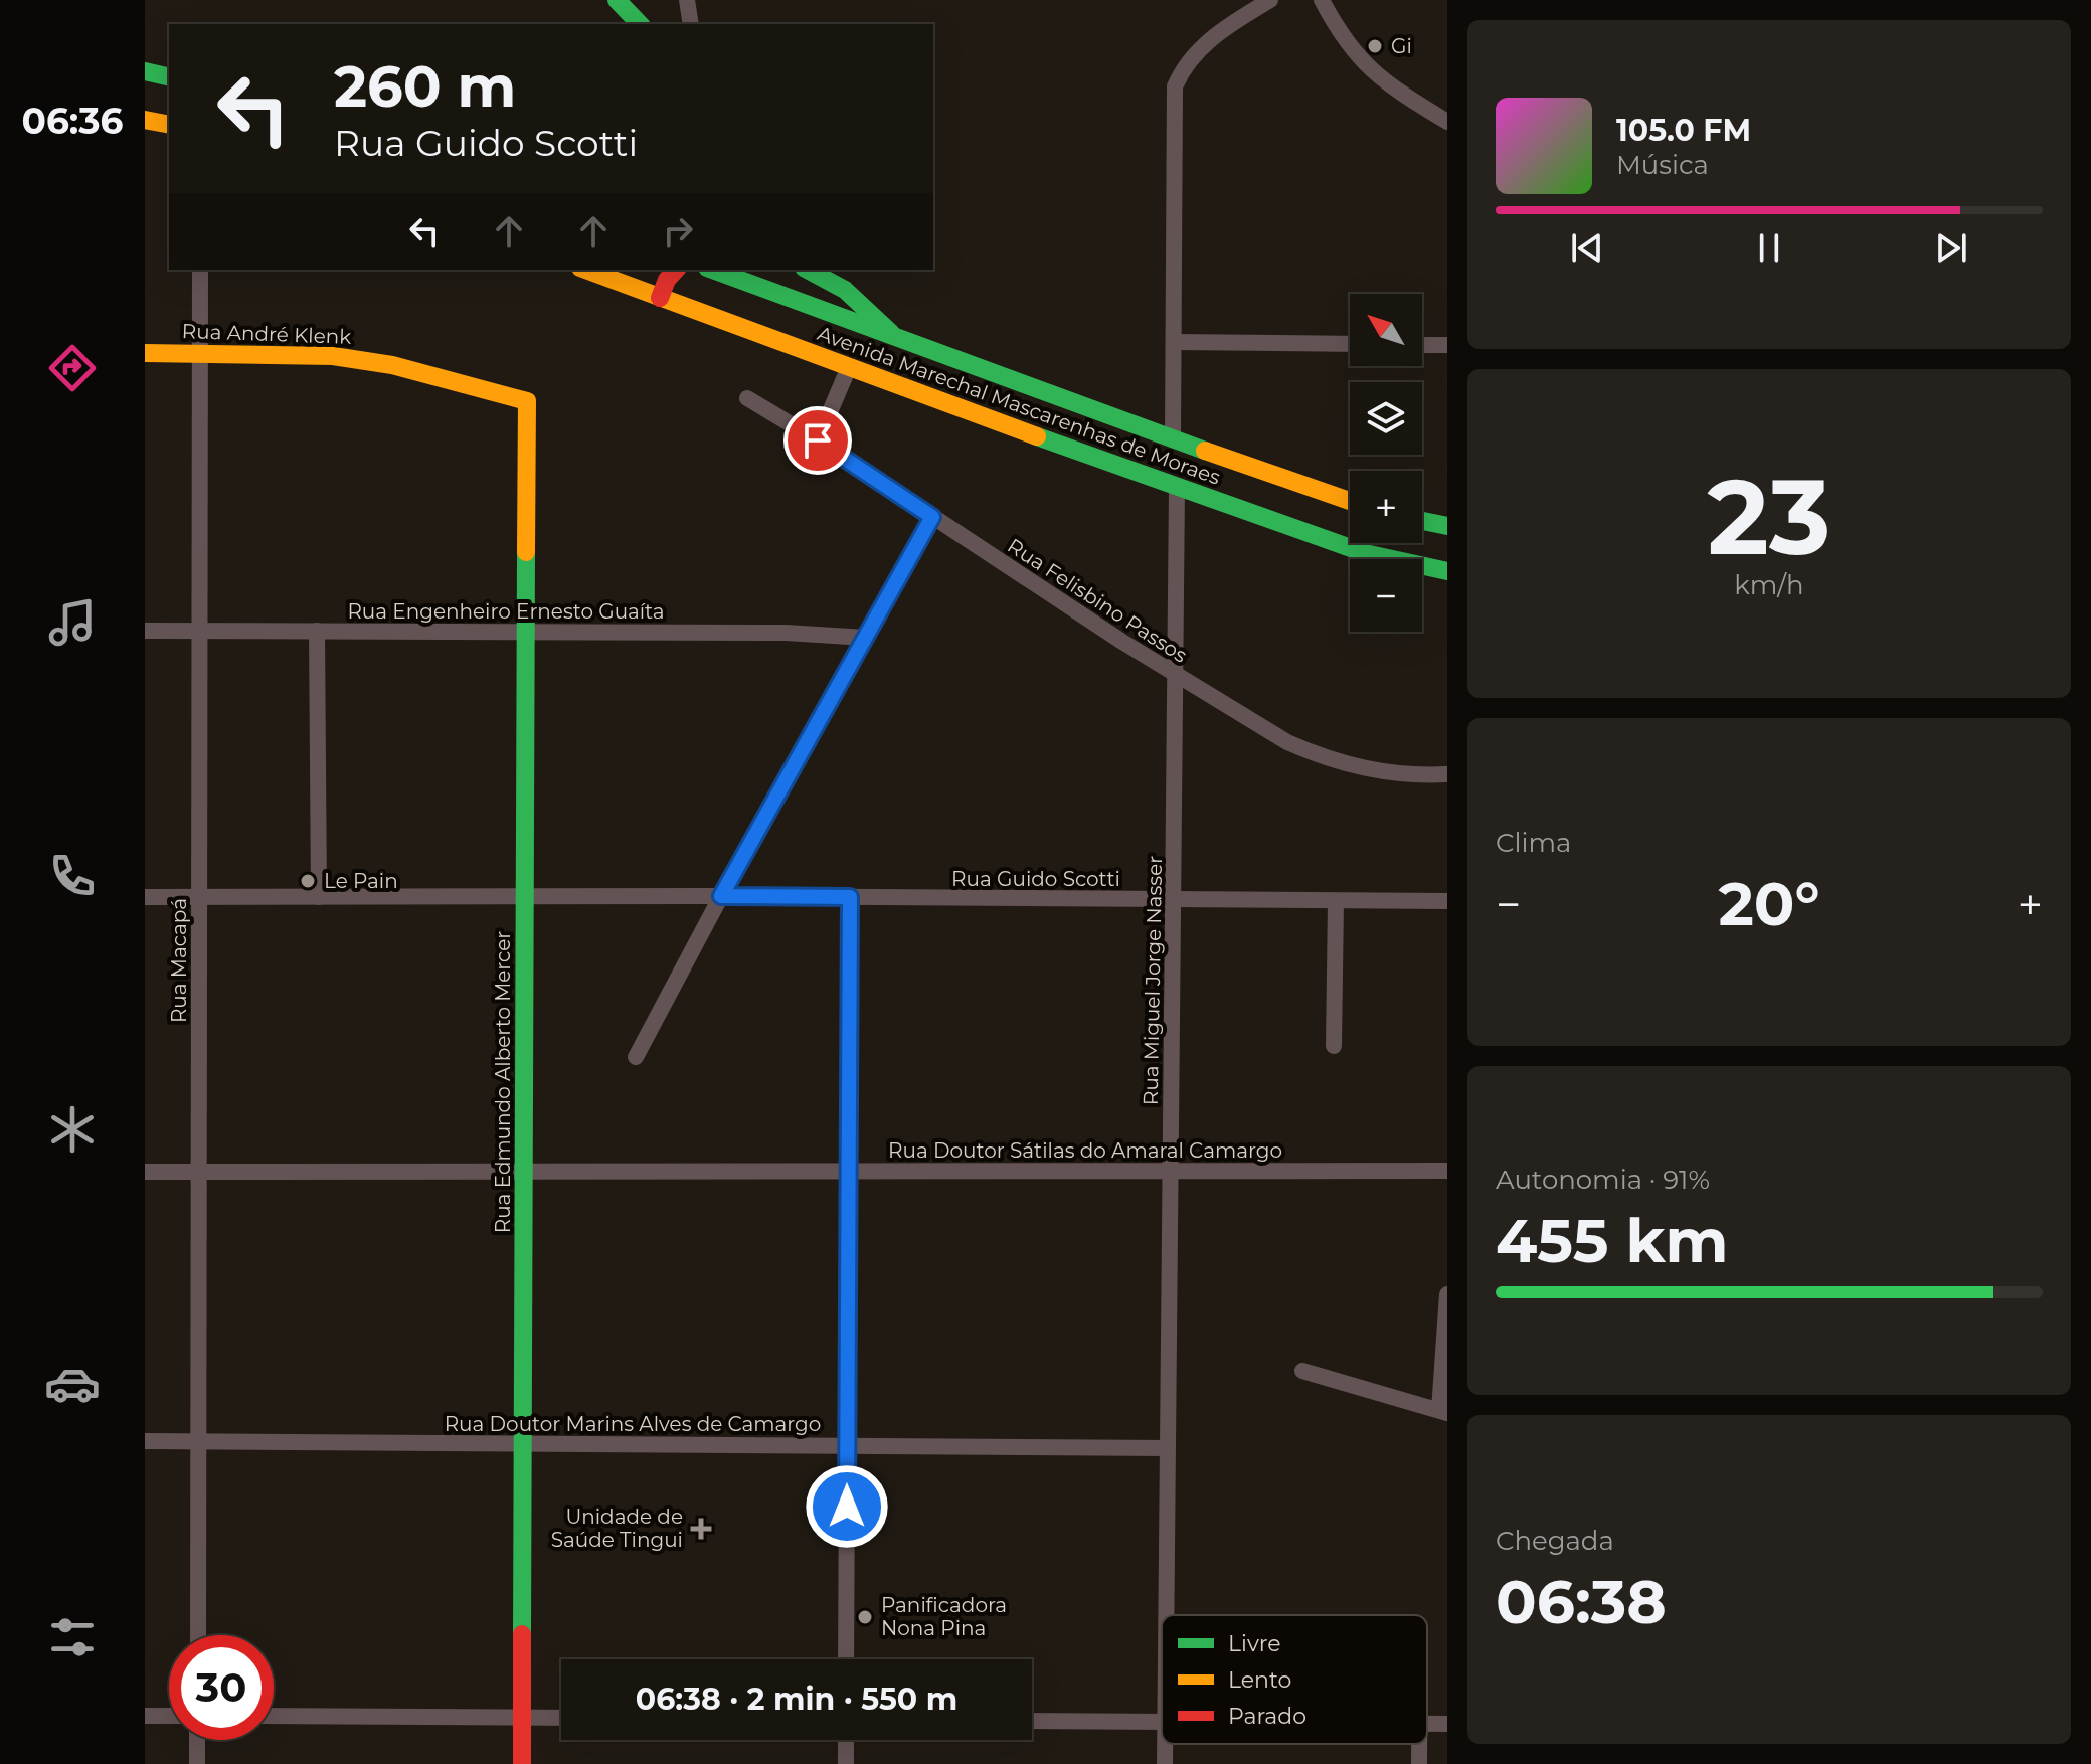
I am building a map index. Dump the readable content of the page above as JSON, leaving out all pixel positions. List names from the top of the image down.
{
  "streets": {
    "main road": ["Rua André Klenk", "Avenida Marechal Mascarenhas de Moraes", "Rua Edmundo Alberto Mercer"],
    "street": [
      "Rua Felisbino Passos",
      "Rua Engenheiro Ernesto Guaíta",
      "Rua Guido Scotti",
      "Rua Macapá",
      "Rua Miguel Jorge Nasser",
      "Rua Doutor Sátilas do Amaral Camargo",
      "Rua Doutor Marins Alves de Camargo"
    ]
  },
  "crossings": [
    ["Rua André Klenk", "Rua Macapá"],
    ["Rua André Klenk", "Rua Edmundo Alberto Mercer"],
    ["Avenida Marechal Mascarenhas de Moraes", "Rua Miguel Jorge Nasser"],
    ["Rua Felisbino Passos", "Rua Miguel Jorge Nasser"],
    ["Rua Engenheiro Ernesto Guaíta", "Rua Macapá"],
    ["Rua Engenheiro Ernesto Guaíta", "Rua Edmundo Alberto Mercer"],
    ["Rua Guido Scotti", "Rua Macapá"],
    ["Rua Guido Scotti", "Rua Miguel Jorge Nasser"],
    ["Rua Guido Scotti", "Rua Edmundo Alberto Mercer"],
    ["Rua Macapá", "Rua Doutor Sátilas do Amaral Camargo"],
    ["Rua Macapá", "Rua Doutor Marins Alves de Camargo"],
    ["Rua Miguel Jorge Nasser", "Rua Doutor Sátilas do Amaral Camargo"],
    ["Rua Miguel Jorge Nasser", "Rua Doutor Marins Alves de Camargo"],
    ["Rua Edmundo Alberto Mercer", "Rua Doutor Sátilas do Amaral Camargo"],
    ["Rua Edmundo Alberto Mercer", "Rua Doutor Marins Alves de Camargo"]
  ],
  "places": {
    "other": ["Gi", "Le Pain", "Panificadora Nona Pina"],
    "health": ["Unidade de Saúde Tingui"]
  },
  "legend": ["Livre", "Lento", "Parado"],
  "north": "top left",
  "page": {
    "tabs": "06:36",
    "turn": ["260 m", "Rua Guido Scotti"],
    "song": ["105.0 FM", "Música"],
    "map_buttons": ["+", "−"],
    "tile": [
      ["23", "km/h"],
      "Clima",
      ["Autonomia · 91%", "455 km"],
      ["Chegada", "06:38"]
    ],
    "heat": ["−", "20°", "+"],
    "limit": "30",
    "trip": "06:38 · 2 min · 550 m"
  }
}
